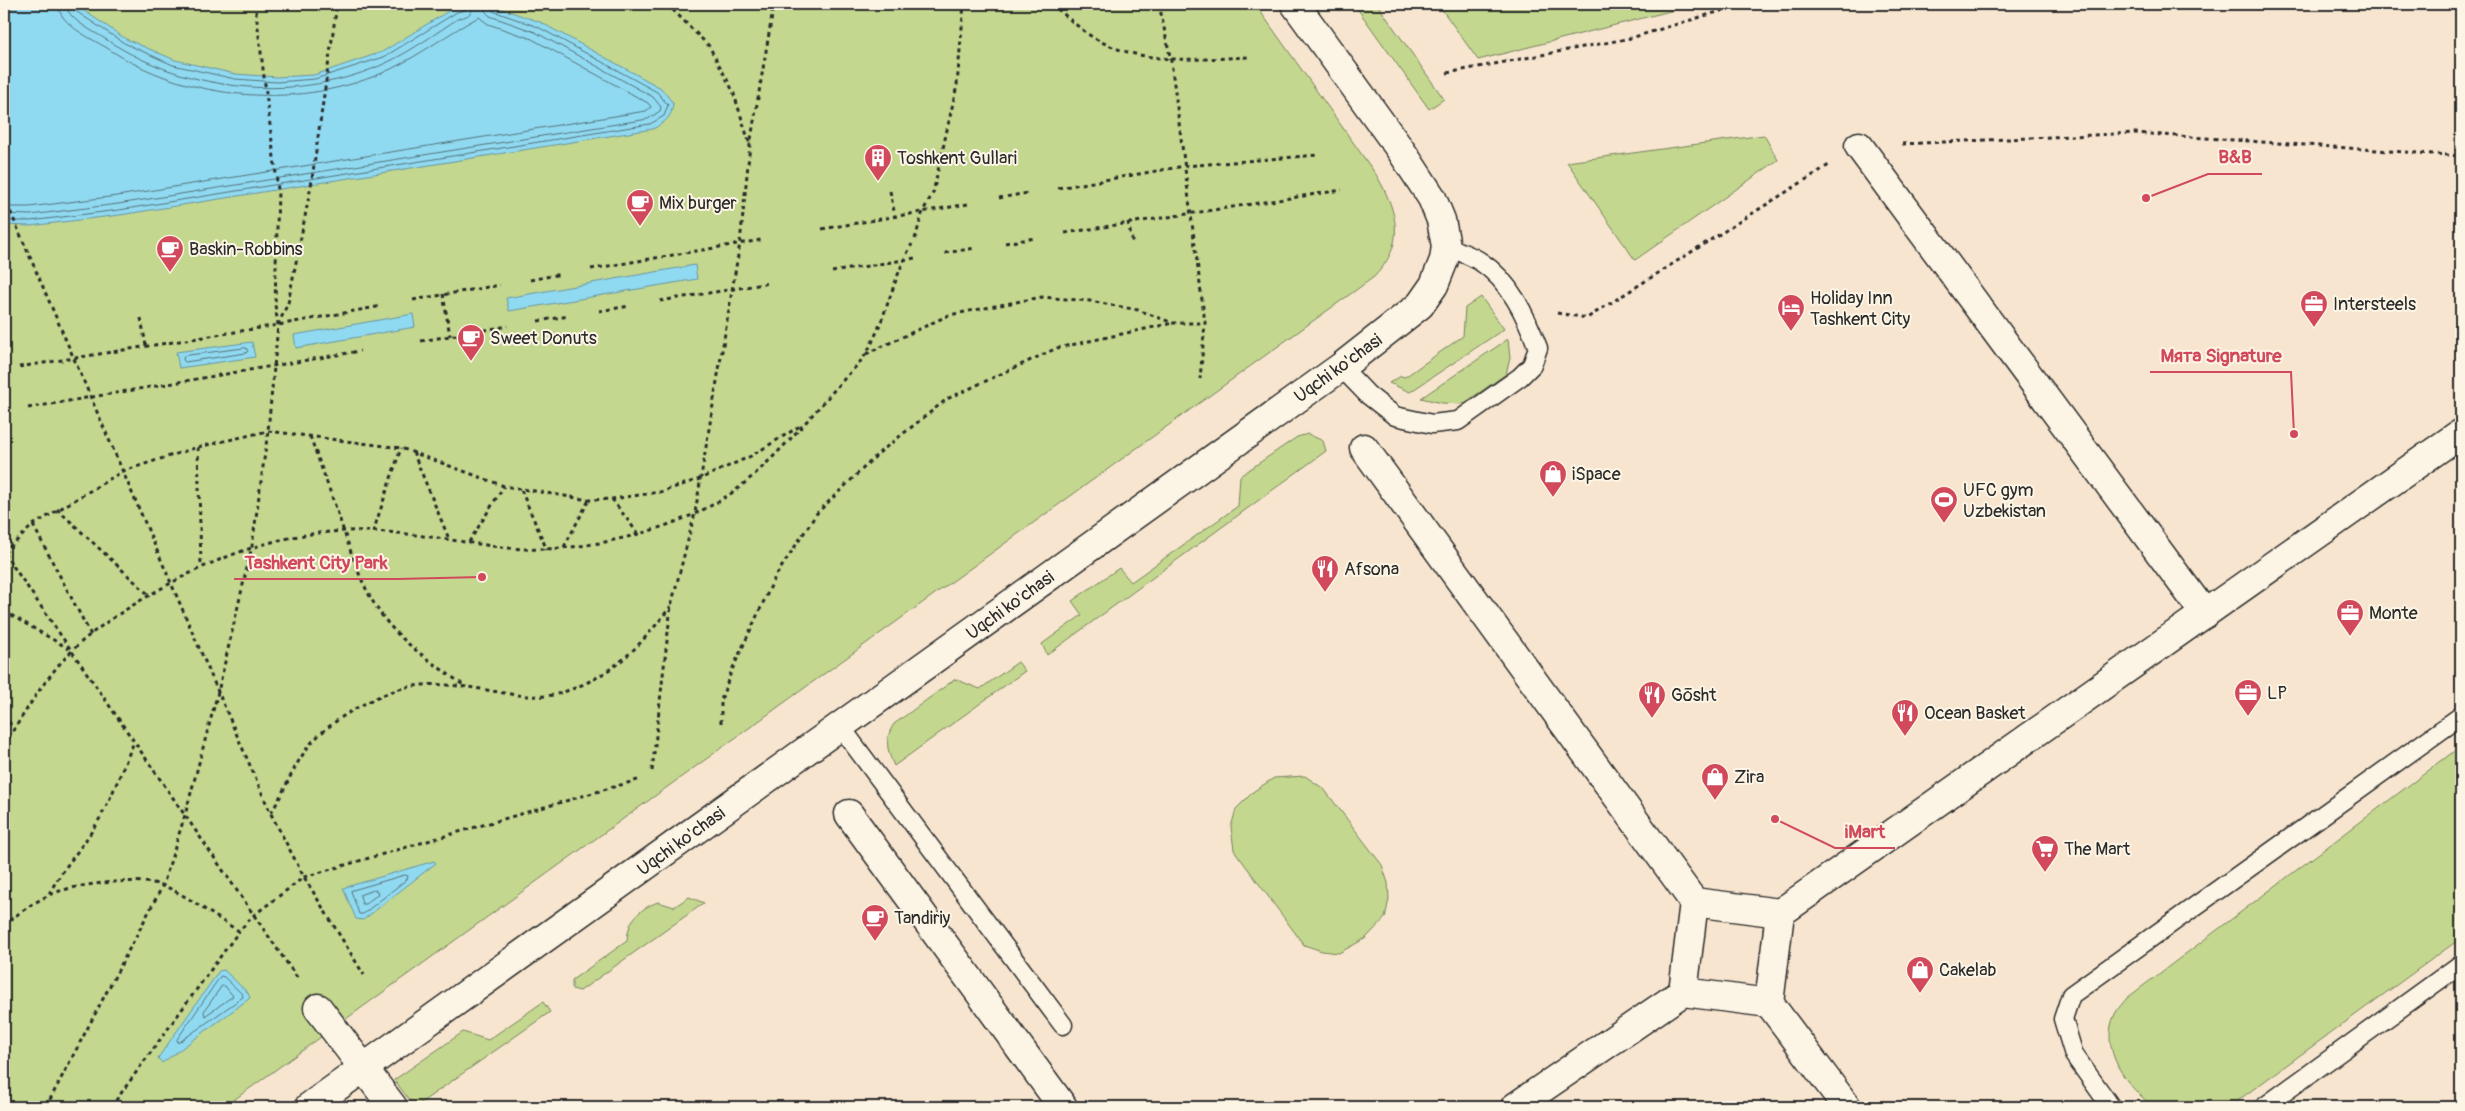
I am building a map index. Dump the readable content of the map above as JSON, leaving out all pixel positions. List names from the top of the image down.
{
  "streets": {
    "street": ["Uqchi ko'chasi"]
  },
  "places": {
    "building": ["Toshkent Gullari"],
    "other": [
      "B&B",
      "Мята Signature",
      "Tashkent City Park",
      "iMart"
    ],
    "cafe": [
      "Mix burger",
      "Baskin-Robbins",
      "Sweet Donuts",
      "Tandiriy"
    ],
    "office": ["Intersteels", "Monte", "LP"],
    "hotel": ["Holiday Inn Tashkent City"],
    "shop": ["iSpace", "Zira", "Cakelab"],
    "sports": ["UFC gym Uzbekistan"],
    "restaurant": ["Afsona", "Gōsht", "Ocean Basket"],
    "supermarket": ["The Mart"]
  }
}
